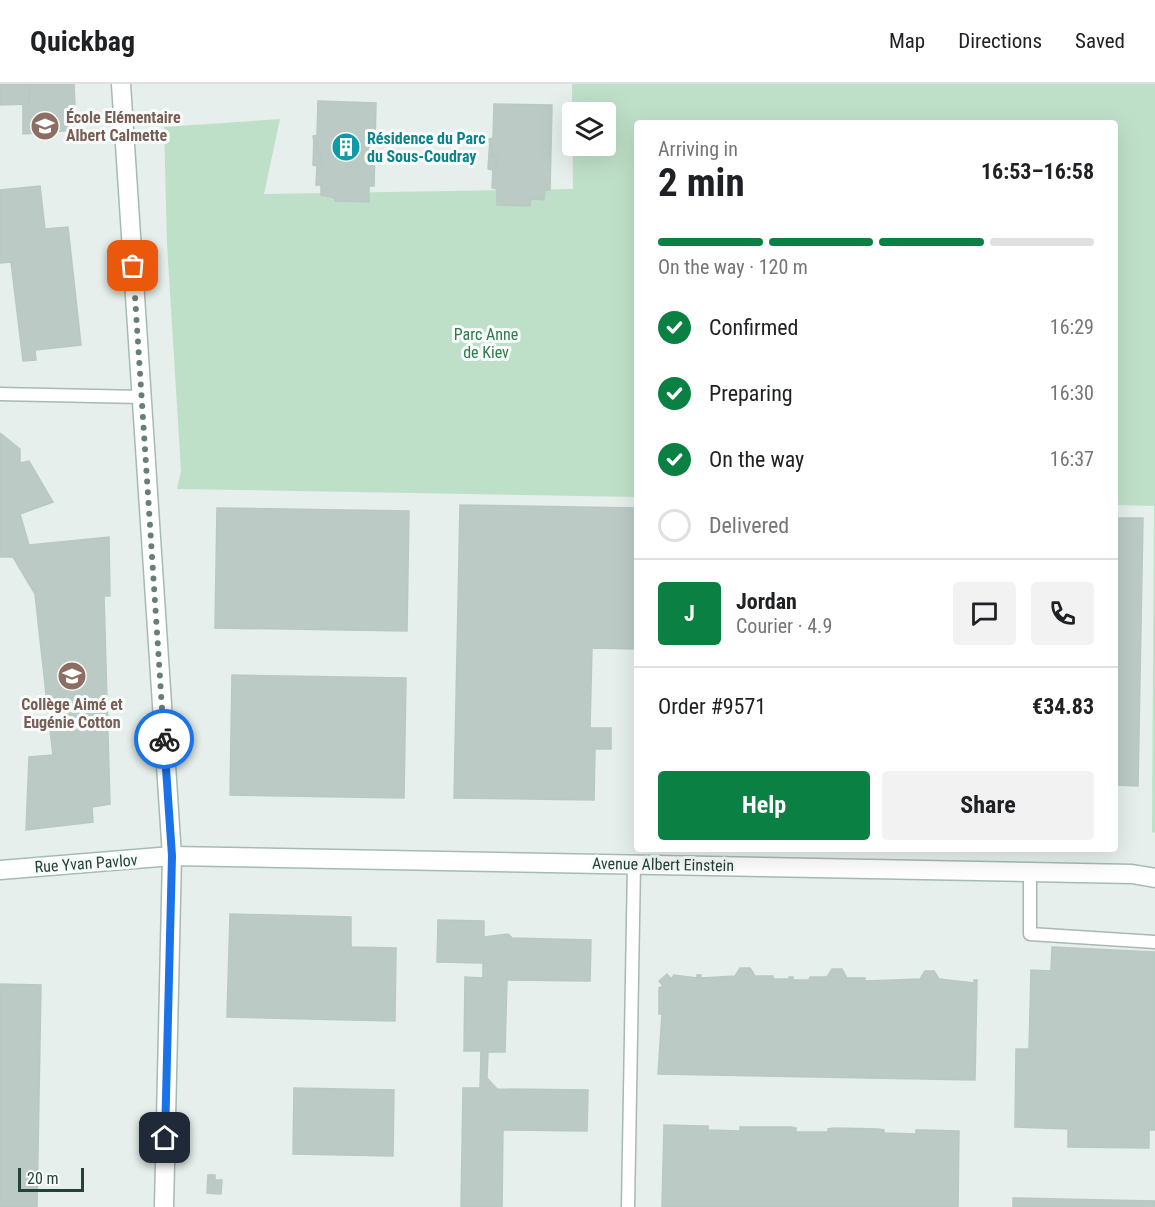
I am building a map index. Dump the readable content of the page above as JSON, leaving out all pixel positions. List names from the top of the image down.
{
  "streets": {
    "street": ["Rue Yvan Pavlov", "Avenue Albert Einstein"]
  },
  "crossings": [
    ["Rue Yvan Pavlov", "Avenue Albert Einstein"]
  ],
  "parks": ["Parc Anne de Kiev"],
  "places": {
    "school or university": ["École Elémentaire Albert Calmette", "Collège Aimé et Eugénie Cotton"],
    "building": ["Résidence du Parc du Sous-Coudray"]
  },
  "scale_bar": "20 m",
  "page": {
    "header": "Quickbag",
    "nav": ["Map", "Directions", "Saved"],
    "heading": ["2 min", "Arriving in", "16:53–16:58"],
    "panel": [
      "Jordan",
      "Courier · 4.9",
      "Order #9571",
      "€34.83"
    ],
    "bar": "On the way · 120 m",
    "list": [
      ["Confirmed", "16:29"],
      ["Preparing", "16:30"],
      ["On the way", "16:37"],
      "Delivered"
    ],
    "round": "J",
    "buttons": ["Help", "Share"],
    "scale": "20 m"
  }
}
